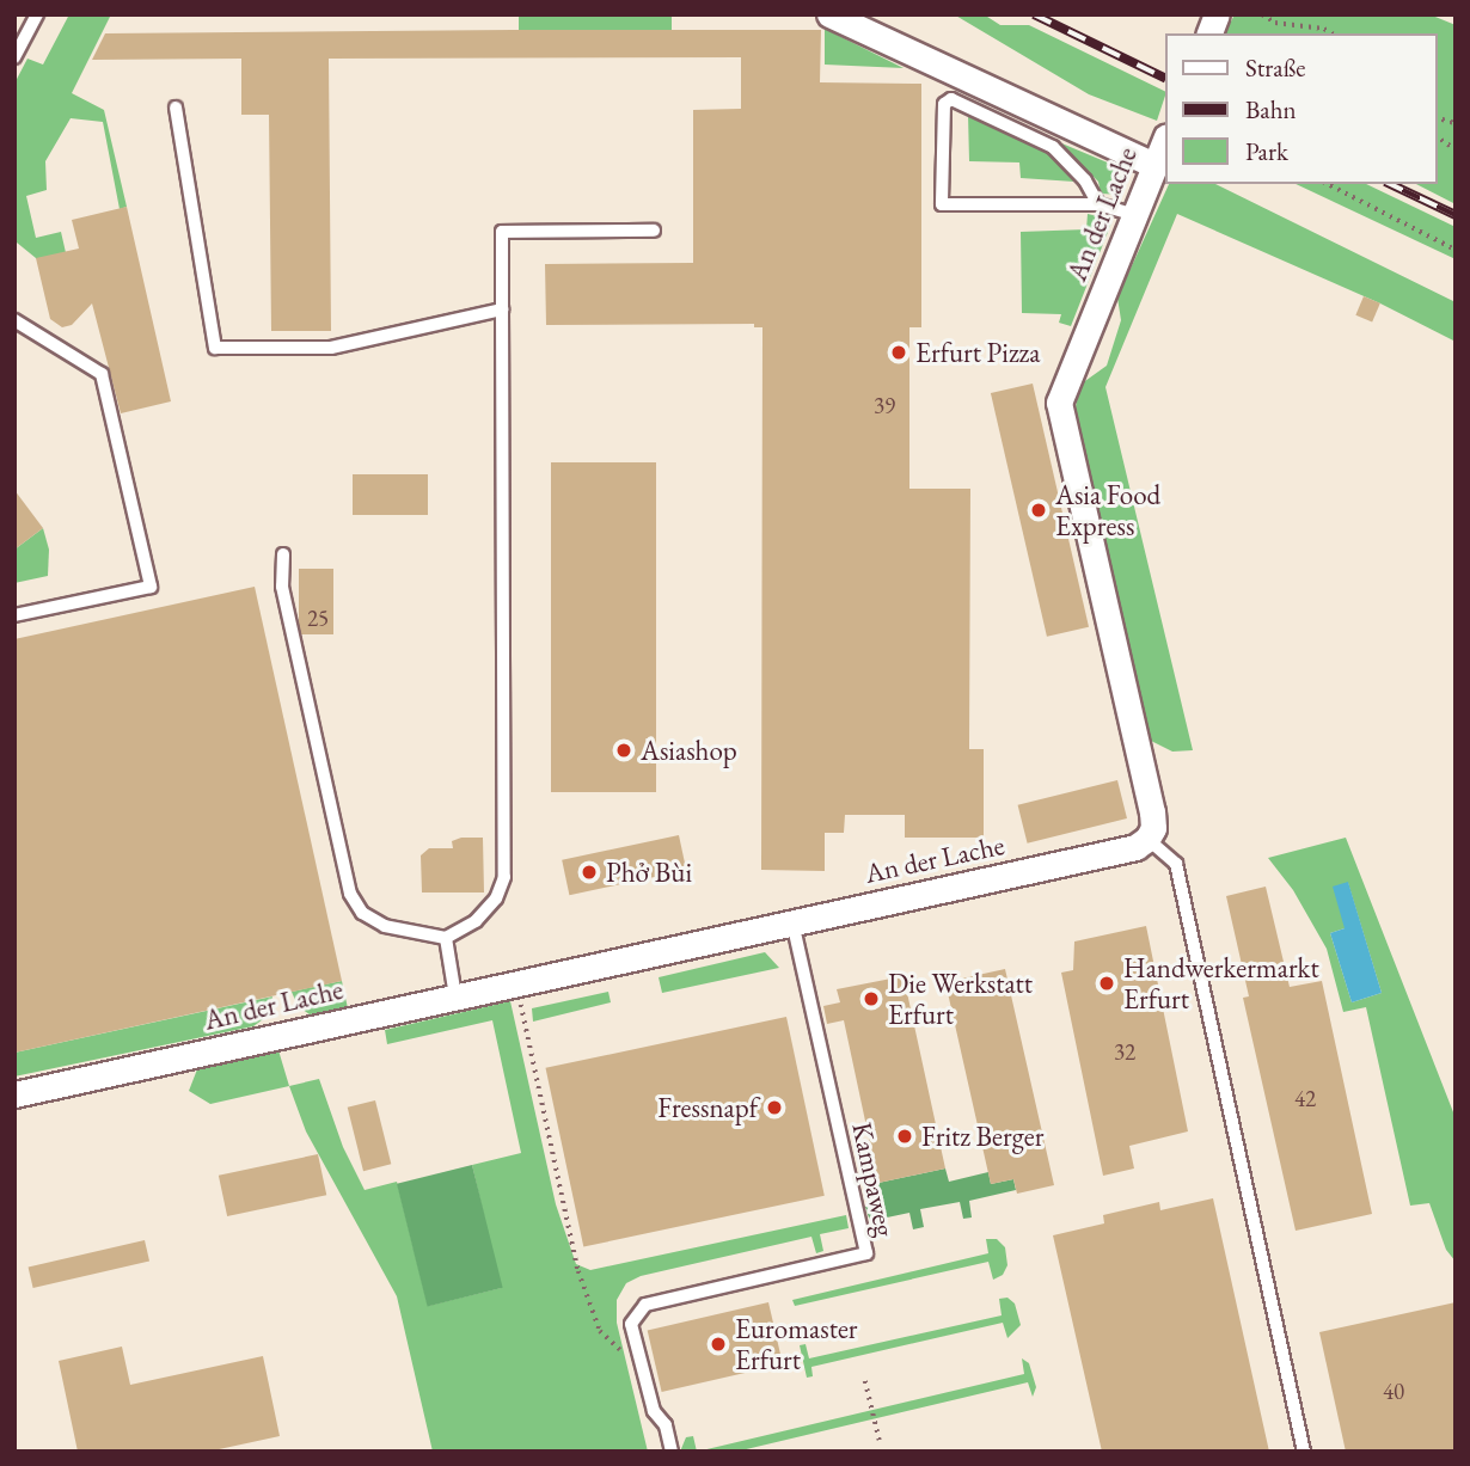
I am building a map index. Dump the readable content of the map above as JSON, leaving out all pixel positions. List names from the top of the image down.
{
  "streets": {
    "street": ["An der Lache"],
    "lane": ["Kampaweg"]
  },
  "crossings": [
    ["An der Lache", "Kampaweg"]
  ],
  "places": [
    "Erfurt Pizza",
    "Asia Food Express",
    "Asiashop",
    "Phở Bùi",
    "Handwerkermarkt Erfurt",
    "Die Werkstatt Erfurt",
    "Fressnapf",
    "Fritz Berger",
    "Euromaster Erfurt"
  ],
  "house_numbers": [
    "39",
    "25",
    "32",
    "42",
    "40"
  ],
  "legend": ["Straße", "Bahn", "Park"]
}
